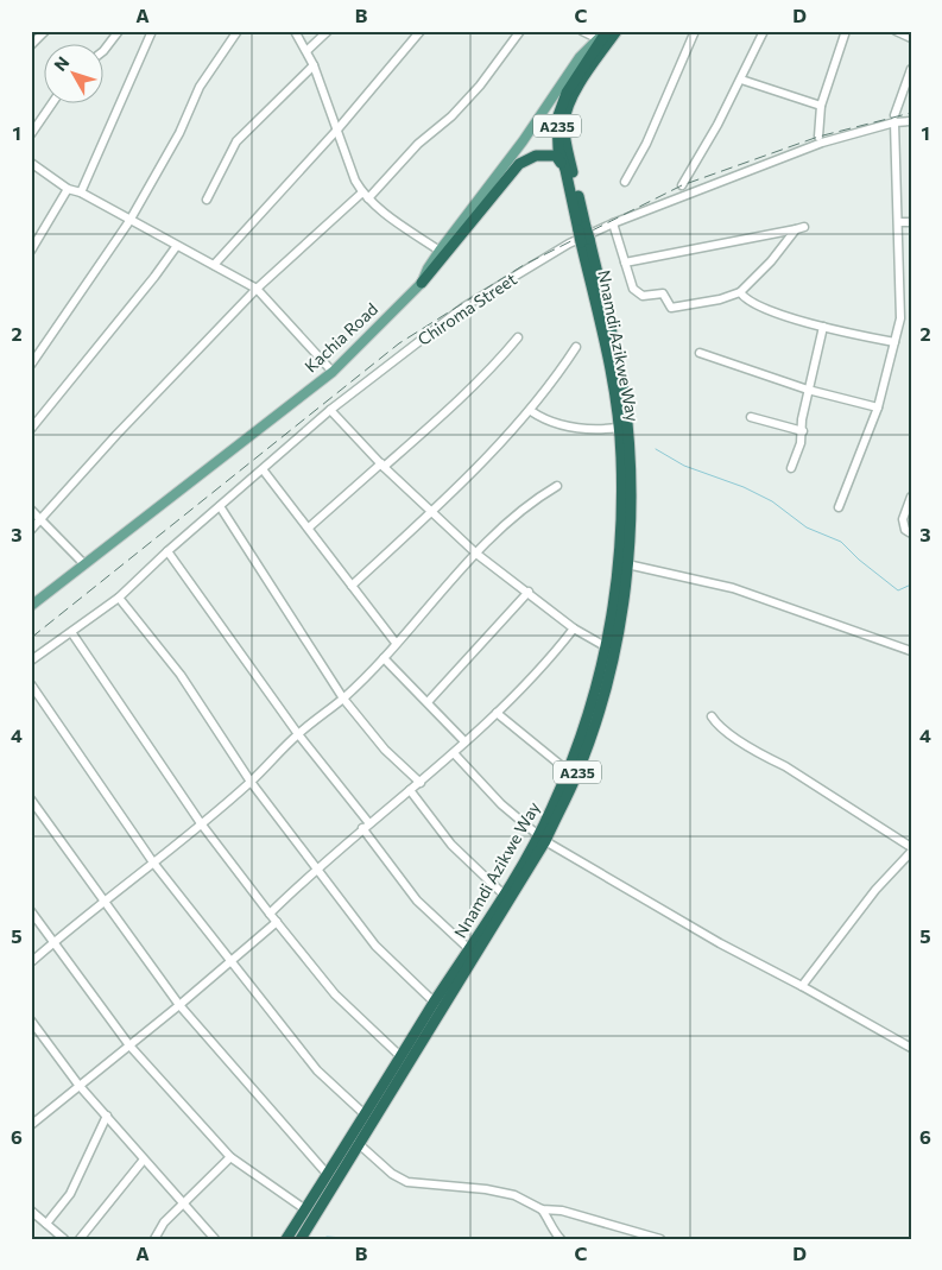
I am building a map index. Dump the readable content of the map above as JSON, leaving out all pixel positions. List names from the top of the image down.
{
  "streets": {
    "highway": ["A235", "Nnamdi Azikwe Way"],
    "main road": ["Kachia Road"],
    "street": ["Chiroma Street"]
  },
  "crossings": [
    ["A235", "Kachia Road"],
    ["A235", "Nnamdi Azikwe Way"],
    ["Kachia Road", "Nnamdi Azikwe Way"]
  ],
  "north": "top left",
  "grid": {
    "columns": [
      "A",
      "B",
      "C",
      "D"
    ],
    "rows": [
      "1",
      "2",
      "3",
      "4",
      "5",
      "6"
    ]
  }
}
